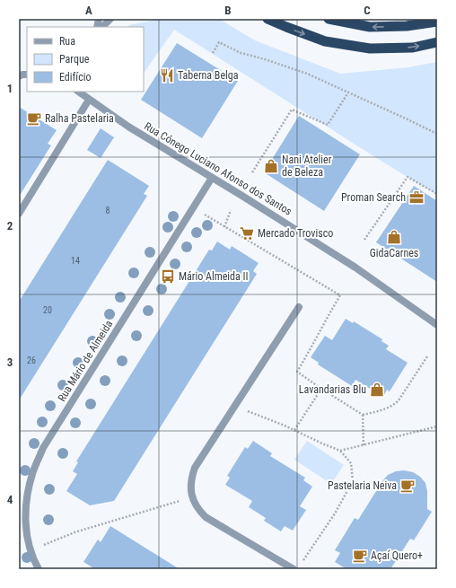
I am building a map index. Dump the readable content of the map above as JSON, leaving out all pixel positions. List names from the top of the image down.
{
  "streets": {
    "street": ["Rua Cónego Luciano Afonso dos Santos", "Rua Mário de Almeida"]
  },
  "crossings": [
    ["Rua Cónego Luciano Afonso dos Santos", "Rua Mário de Almeida"]
  ],
  "places": {
    "restaurant": ["Taberna Belga"],
    "cafe": ["Ralha Pastelaria", "Pastelaria Neiva", "Açaí Quero+"],
    "shop": ["Nani Atelier de Beleza", "GidaCarnes", "Lavandarias Blu"],
    "office": ["Proman Search"],
    "supermarket": ["Mercado Trovisco"],
    "bus stop": ["Mário Almeida II"]
  },
  "house_numbers": [
    "8",
    "14",
    "20",
    "26"
  ],
  "legend": ["Rua", "Parque", "Edifício"],
  "grid": {
    "columns": ["A", "B", "C"],
    "rows": [
      "1",
      "2",
      "3",
      "4"
    ]
  }
}
